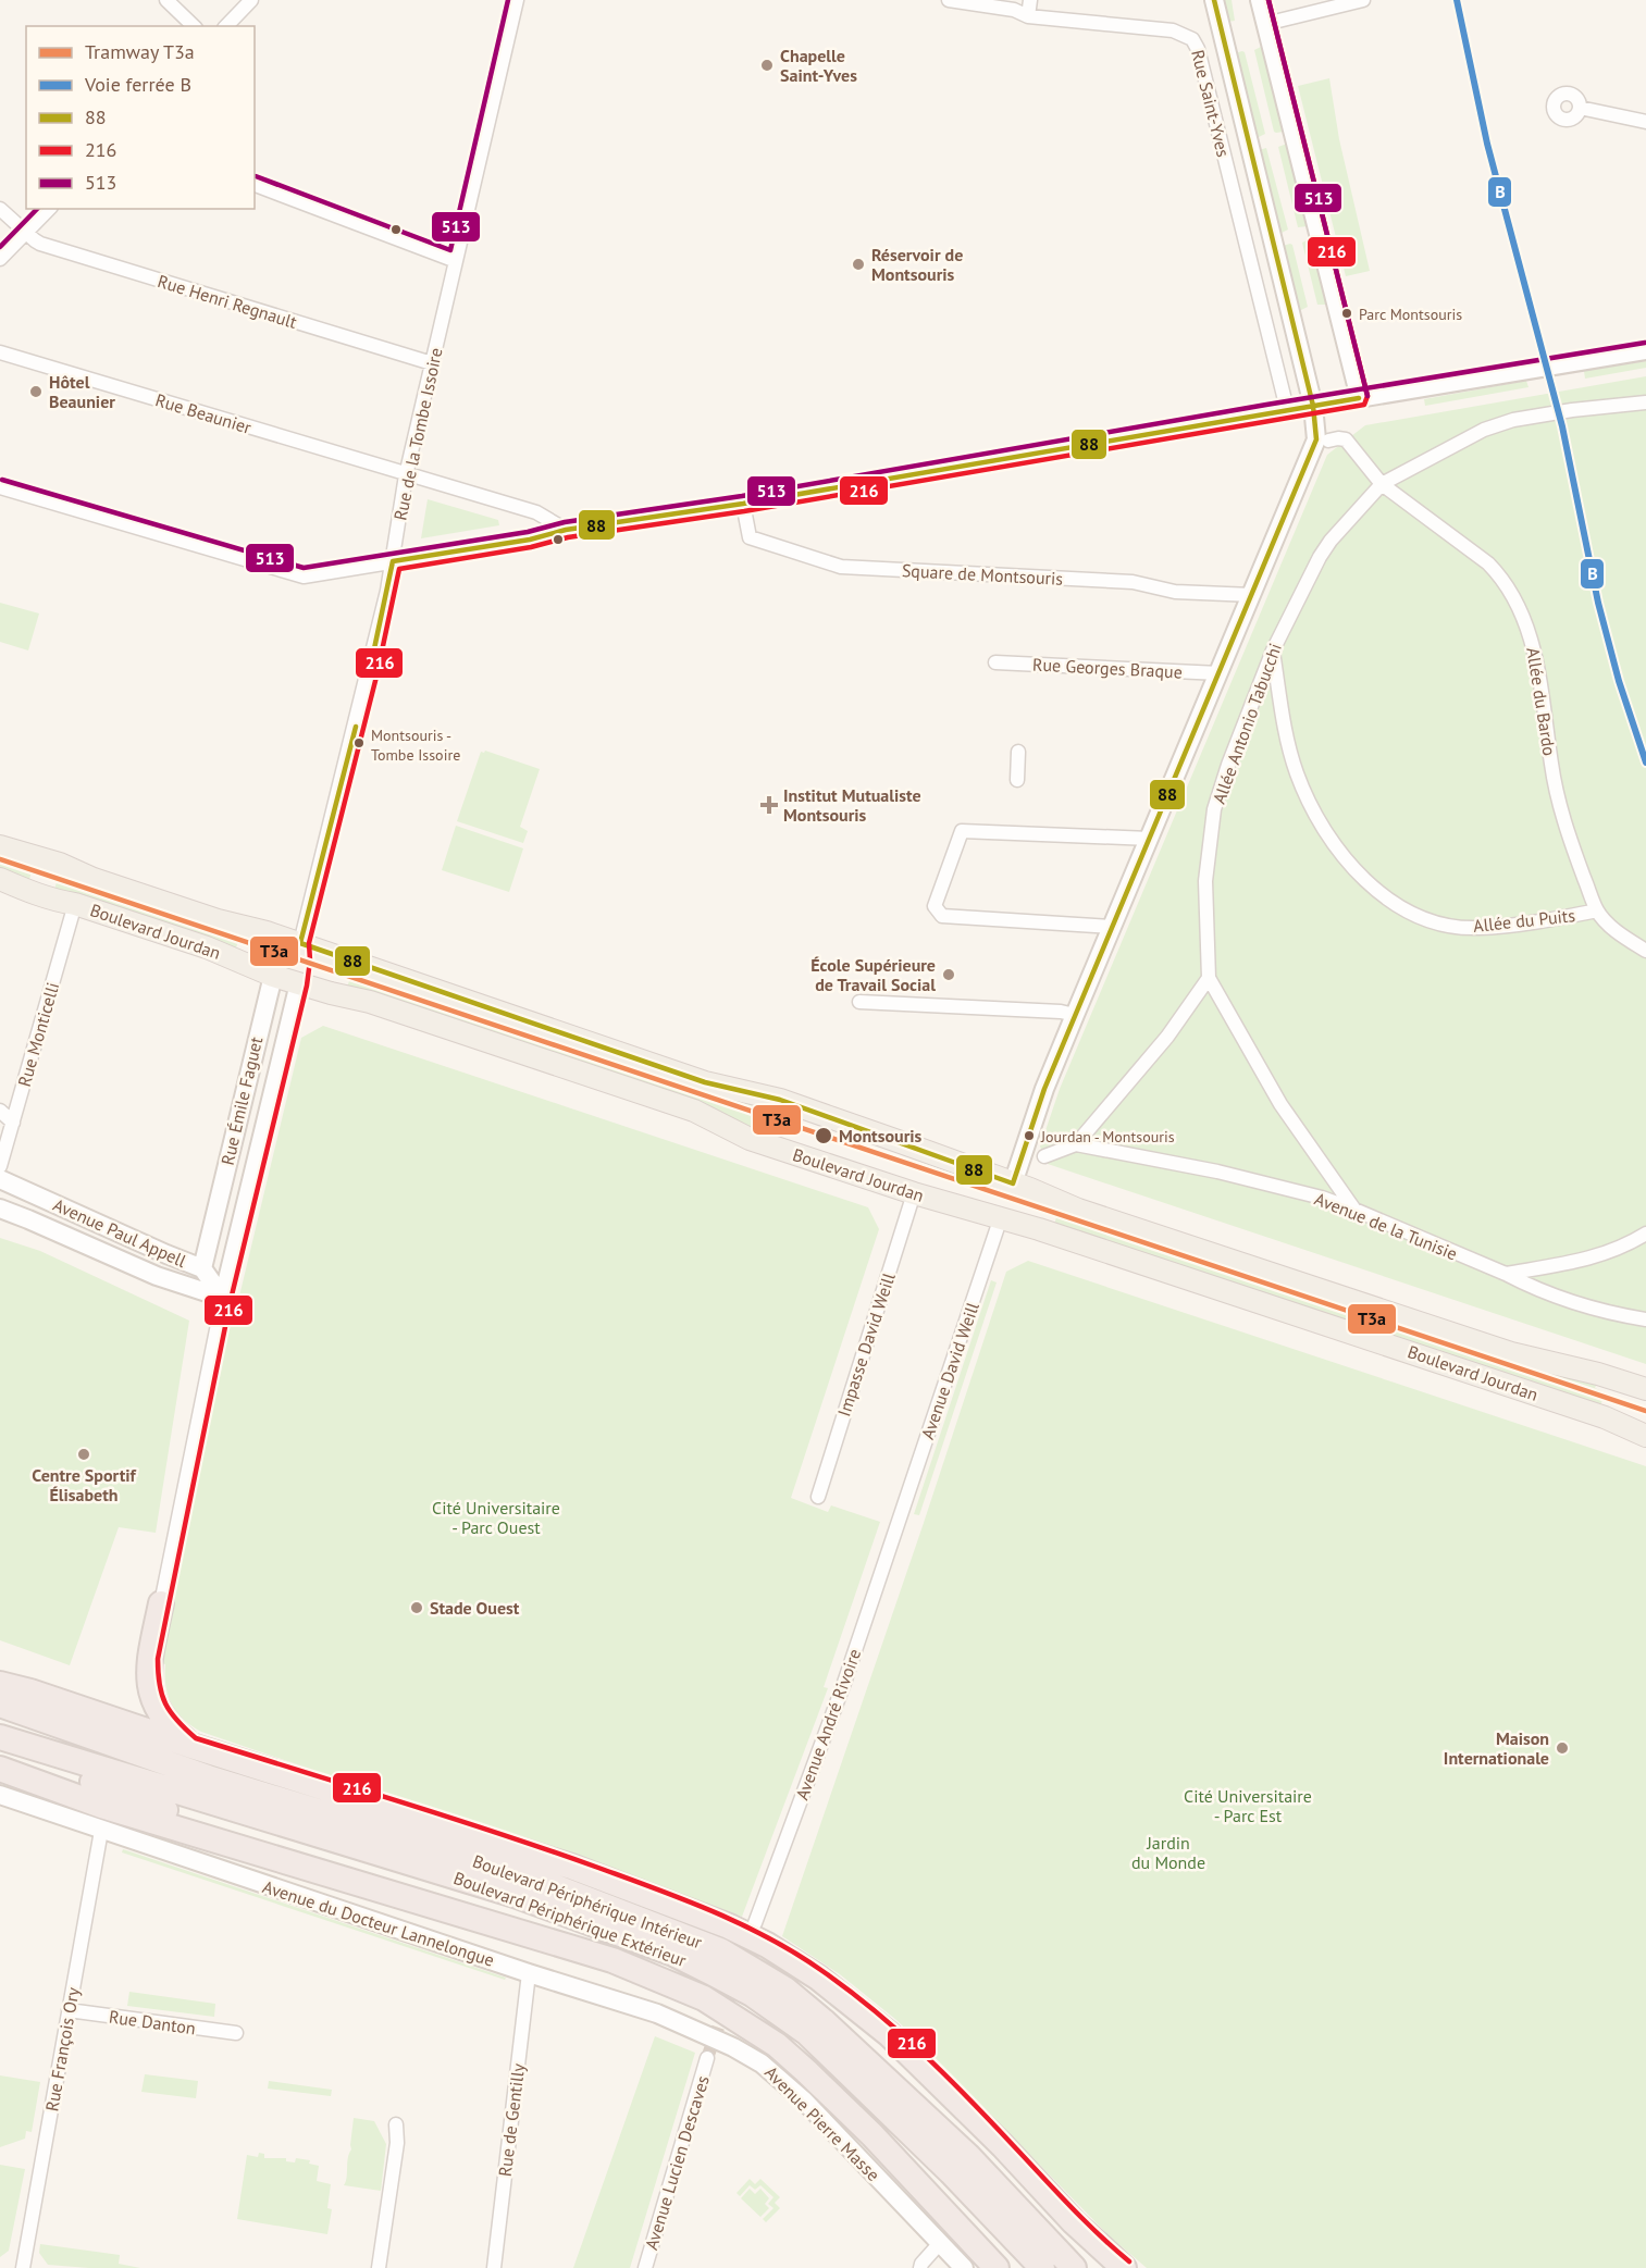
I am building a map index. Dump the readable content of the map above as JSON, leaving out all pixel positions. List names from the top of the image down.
{
  "streets": {
    "highway": ["Boulevard Périphérique Intérieur", "Boulevard Périphérique Extérieur"],
    "main road": ["Boulevard Jourdan"],
    "street": [
      "Rue Saint-Yves",
      "Rue Henri Regnault",
      "Rue Beaunier",
      "Rue de la Tombe Issoire",
      "Square de Montsouris",
      "Rue Georges Braque",
      "Allée du Bardo",
      "Allée Antonio Tabucchi",
      "Allée du Puits",
      "Rue Monticelli",
      "Rue Émile Faguet",
      "Avenue de la Tunisie",
      "Avenue Paul Appell",
      "Impasse David Weill",
      "Avenue David Weill",
      "Avenue André Rivoire",
      "Avenue du Docteur Lannelongue",
      "Rue Danton",
      "Rue François Ory",
      "Rue de Gentilly",
      "Avenue Pierre Masse",
      "Avenue Lucien Descaves"
    ]
  },
  "crossings": [
    ["Rue Henri Regnault", "Rue de la Tombe Issoire"],
    ["Rue Beaunier", "Rue de la Tombe Issoire"],
    ["Rue de la Tombe Issoire", "Boulevard Jourdan"],
    ["Rue de la Tombe Issoire", "Rue Émile Faguet"],
    ["Allée du Bardo", "Allée Antonio Tabucchi"],
    ["Allée du Bardo", "Allée du Puits"],
    ["Allée Antonio Tabucchi", "Allée du Puits"],
    ["Boulevard Jourdan", "Rue Monticelli"],
    ["Boulevard Jourdan", "Rue Émile Faguet"],
    ["Boulevard Jourdan", "Impasse David Weill"],
    ["Boulevard Jourdan", "Avenue David Weill"],
    ["Rue Émile Faguet", "Avenue Paul Appell"],
    ["Avenue David Weill", "Avenue André Rivoire"],
    ["Avenue du Docteur Lannelongue", "Rue François Ory"],
    ["Avenue du Docteur Lannelongue", "Rue de Gentilly"],
    ["Avenue du Docteur Lannelongue", "Avenue Pierre Masse"],
    ["Rue Danton", "Rue François Ory"]
  ],
  "parks": ["Cité Universitaire - Parc Ouest", "Cité Universitaire - Parc Est", "Jardin du Monde"],
  "places": {
    "other": [
      "Chapelle Saint-Yves",
      "Réservoir de Montsouris",
      "Parc Montsouris",
      "Hôtel Beaunier",
      "Montsouris - Tombe Issoire",
      "École Supérieure de Travail Social",
      "Montsouris",
      "Jourdan - Montsouris",
      "Centre Sportif Élisabeth",
      "Stade Ouest",
      "Maison Internationale"
    ],
    "health": ["Institut Mutualiste Montsouris"]
  },
  "lines": [
    "rail line B",
    "transit line 88",
    "transit line 216",
    "transit line 513",
    "tram line T3a"
  ],
  "legend": [
    "Tramway T3a",
    "Voie ferrée B",
    "88",
    "216",
    "513"
  ]
}
